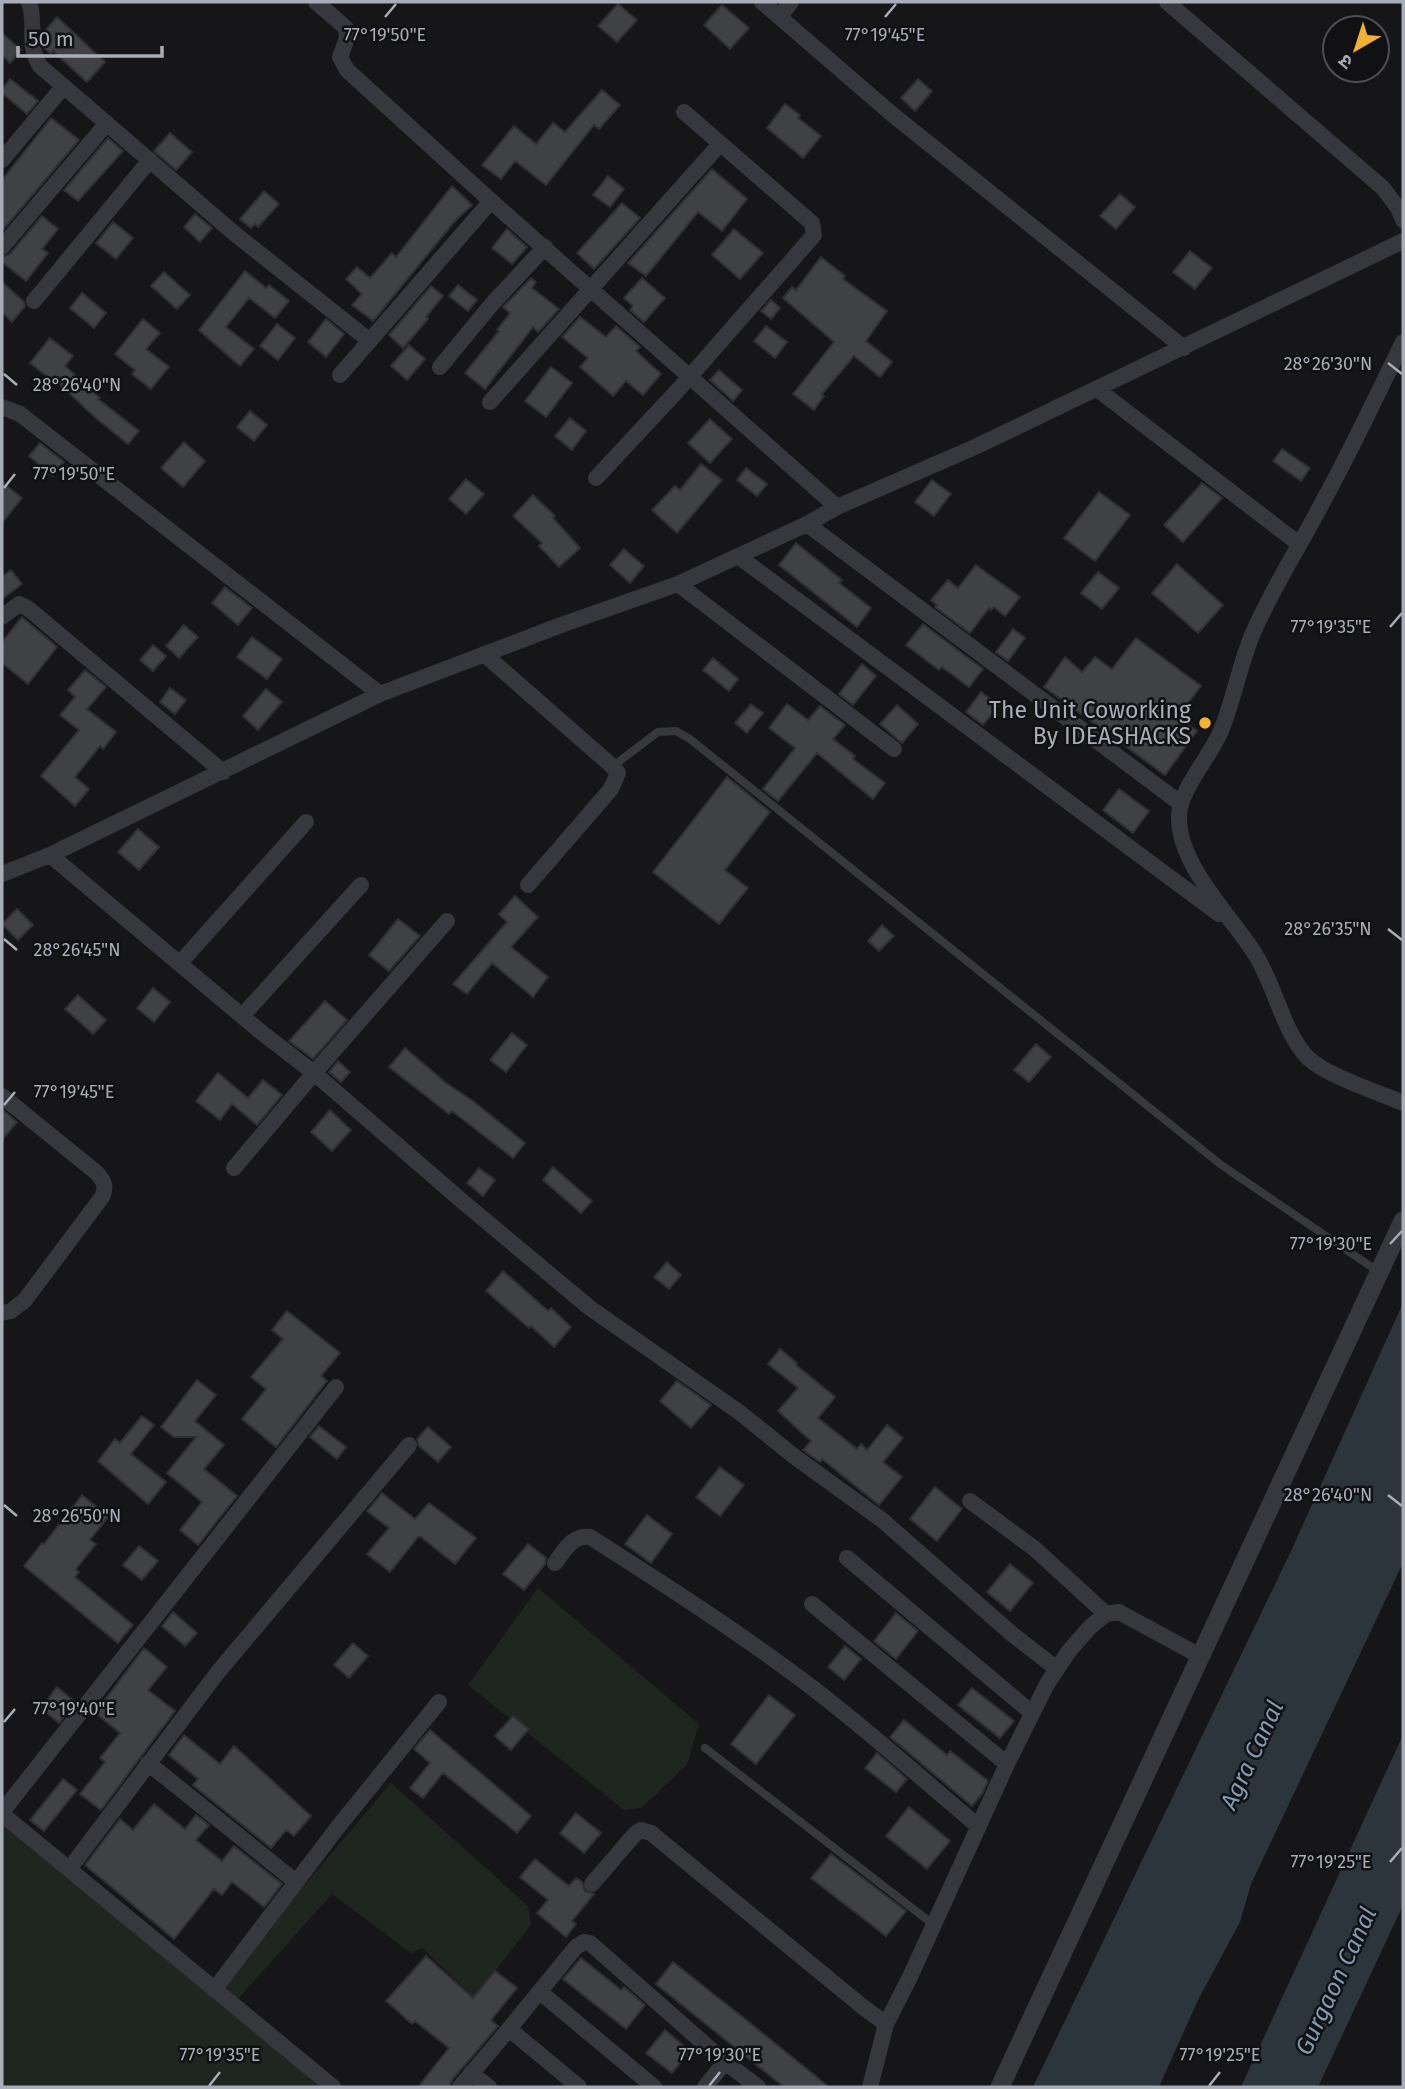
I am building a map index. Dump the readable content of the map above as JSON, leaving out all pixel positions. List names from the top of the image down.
{
  "water": ["Agra Canal", "Gurgaon Canal"],
  "places": ["The Unit Coworking By IDEASHACKS"],
  "scale_bar": "50 m",
  "north": "bottom left",
  "coordinates": [
    "77°19'50\"E",
    "77°19'45\"E",
    "28°26'30\"N",
    "28°26'40\"N",
    "77°19'35\"E",
    "28°26'35\"N",
    "28°26'45\"N",
    "77°19'30\"E",
    "28°26'50\"N",
    "77°19'40\"E",
    "77°19'25\"E"
  ]
}
